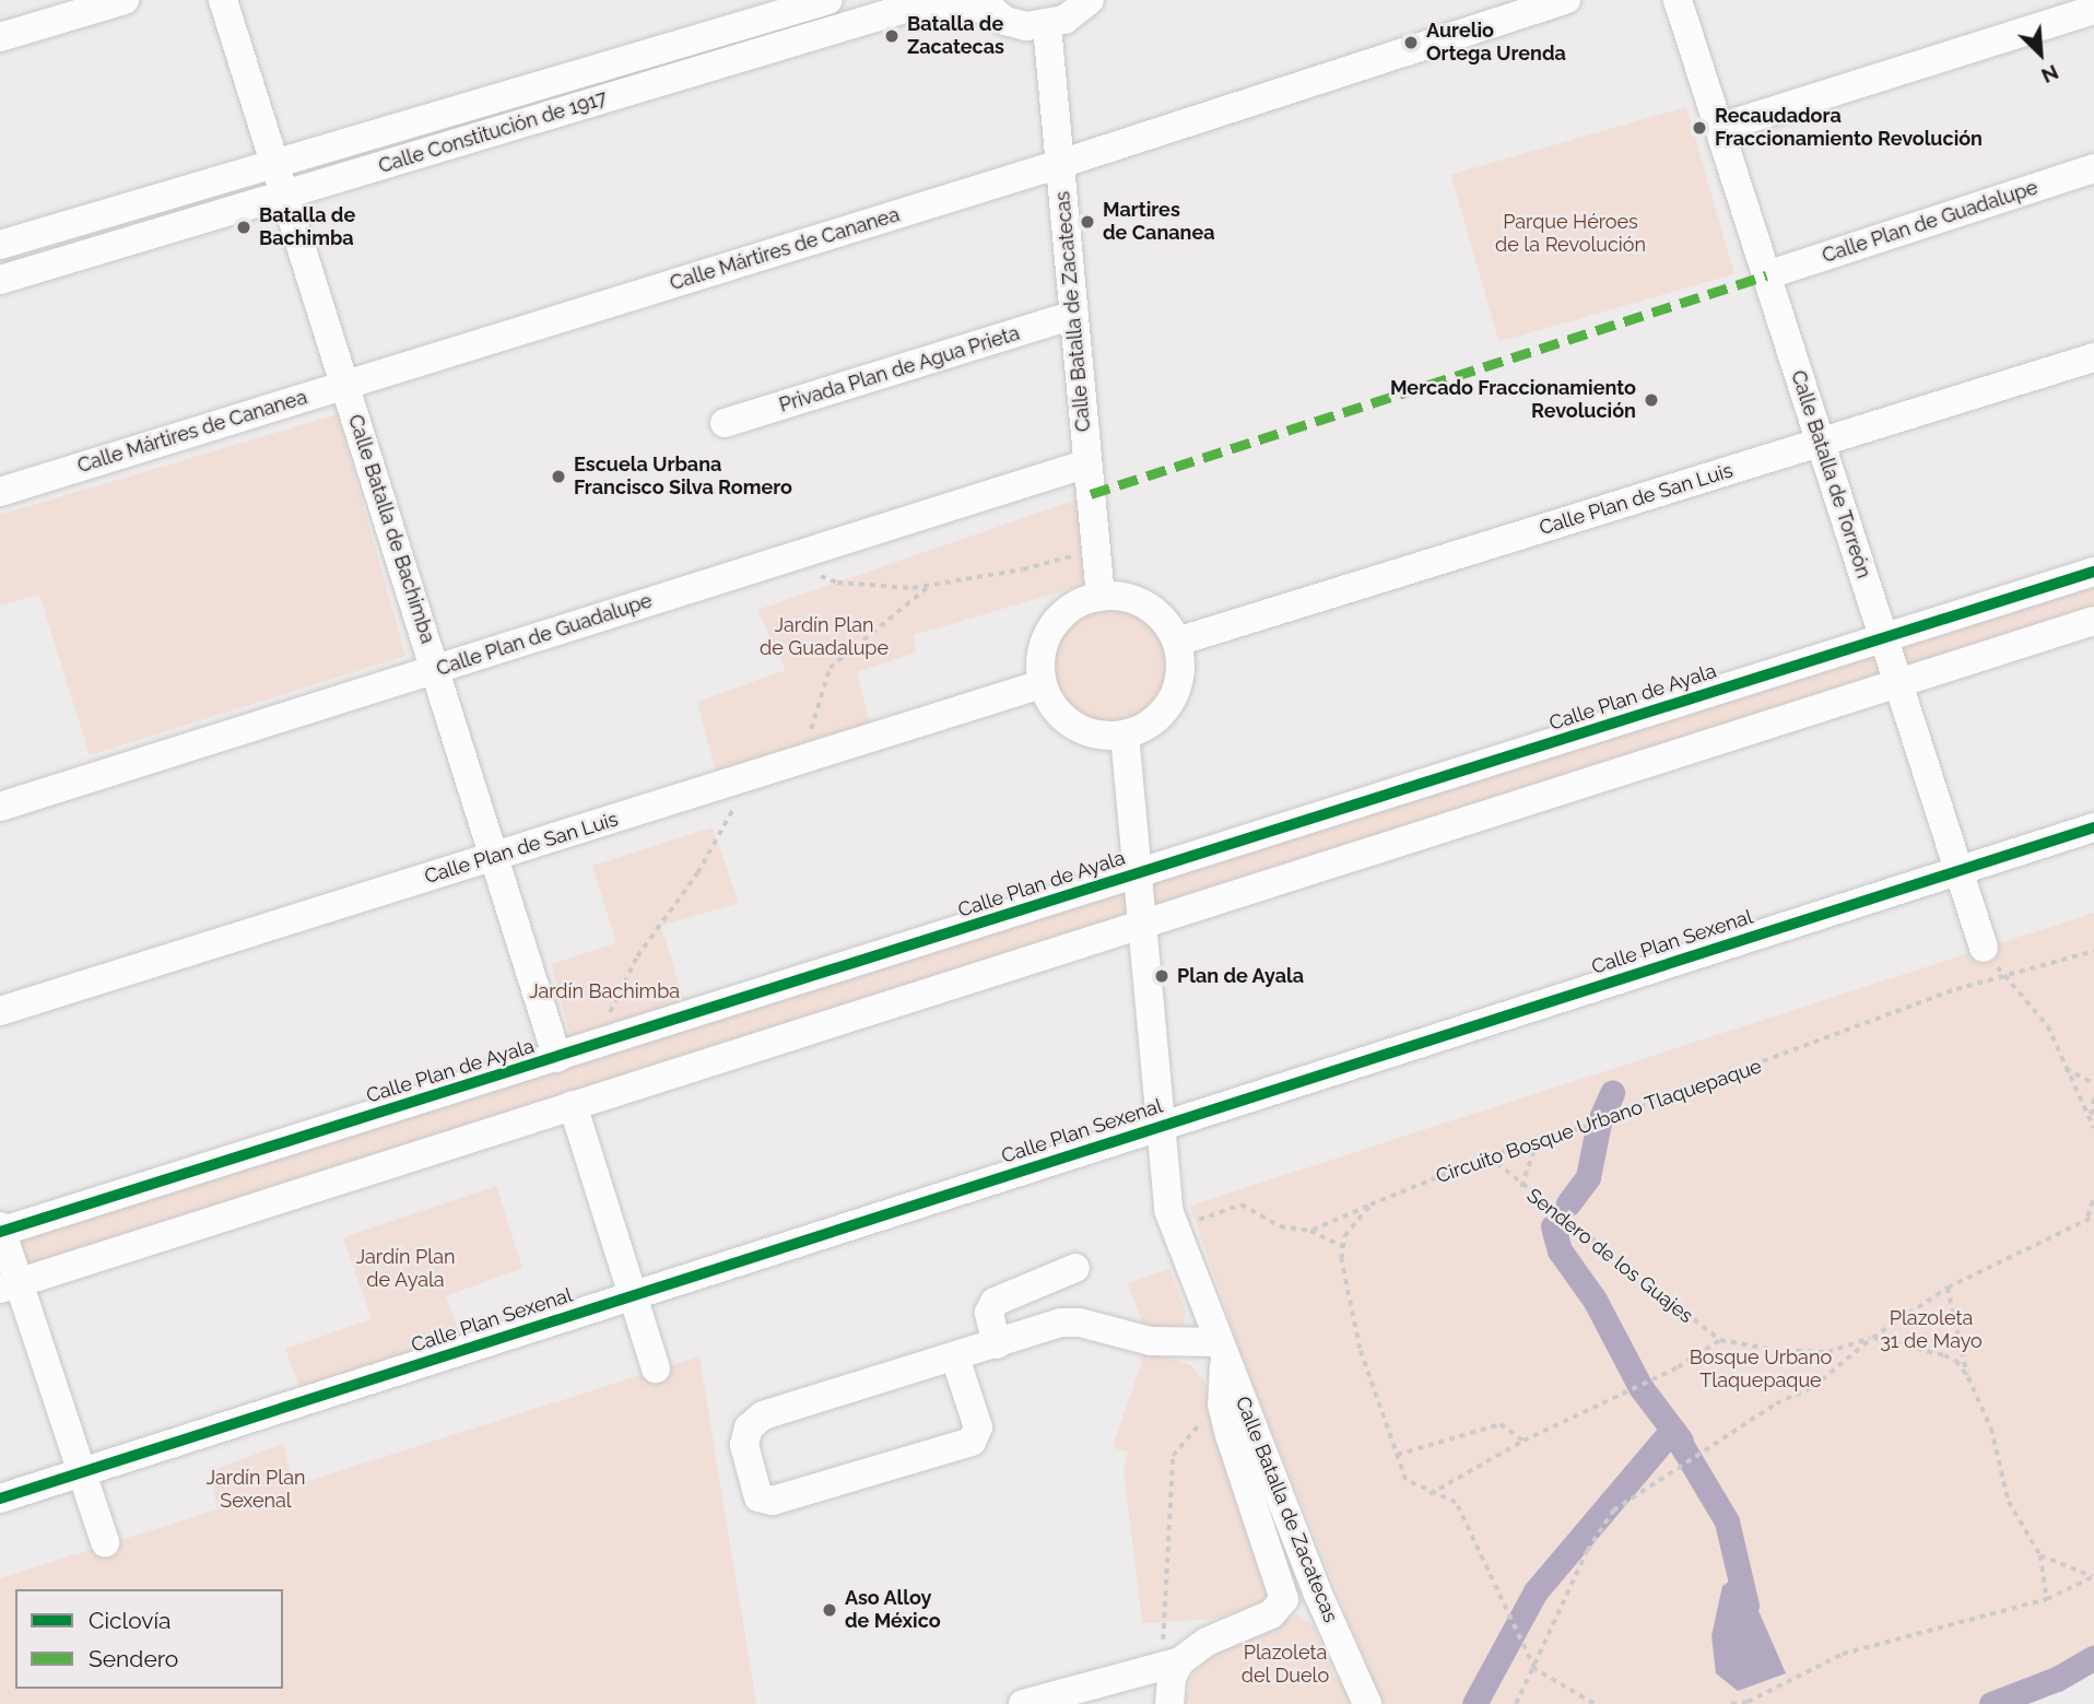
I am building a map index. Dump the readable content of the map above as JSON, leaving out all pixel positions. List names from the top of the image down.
{
  "streets": {
    "street": [
      "Calle Constitución de 1917",
      "Calle Plan de Guadalupe",
      "Calle Mártires de Cananea",
      "Calle Batalla de Zacatecas",
      "Privada Plan de Agua Prieta",
      "Calle Batalla de Torreón",
      "Calle Plan de San Luis",
      "Calle Batalla de Bachimba",
      "Calle Plan de Ayala",
      "Calle Plan Sexenal"
    ],
    "path": ["Circuito Bosque Urbano Tlaquepaque", "Sendero de los Guajes"]
  },
  "crossings": [
    ["Calle Constitución de 1917", "Calle Batalla de Zacatecas"],
    ["Calle Constitución de 1917", "Calle Batalla de Bachimba"],
    ["Calle Plan de Guadalupe", "Calle Batalla de Zacatecas"],
    ["Calle Plan de Guadalupe", "Calle Batalla de Torreón"],
    ["Calle Plan de Guadalupe", "Calle Batalla de Bachimba"],
    ["Calle Mártires de Cananea", "Calle Batalla de Zacatecas"],
    ["Calle Mártires de Cananea", "Calle Batalla de Bachimba"],
    ["Calle Batalla de Zacatecas", "Privada Plan de Agua Prieta"],
    ["Calle Batalla de Zacatecas", "Calle Plan de San Luis"],
    ["Calle Batalla de Zacatecas", "Calle Plan de Ayala"],
    ["Calle Batalla de Zacatecas", "Calle Plan Sexenal"],
    ["Calle Batalla de Torreón", "Calle Plan de San Luis"],
    ["Calle Batalla de Torreón", "Calle Plan de Ayala"],
    ["Calle Batalla de Torreón", "Calle Plan Sexenal"],
    ["Calle Plan de San Luis", "Calle Batalla de Bachimba"],
    ["Calle Batalla de Bachimba", "Calle Plan de Ayala"],
    ["Circuito Bosque Urbano Tlaquepaque", "Sendero de los Guajes"]
  ],
  "parks": [
    "Parque Héroes de la Revolución",
    "Jardín Plan de Guadalupe",
    "Jardín Bachimba",
    "Jardín Plan de Ayala",
    "Plazoleta 31 de Mayo",
    "Bosque Urbano Tlaquepaque",
    "Jardín Plan Sexenal",
    "Plazoleta del Duelo"
  ],
  "places": [
    "Batalla de Zacatecas",
    "Aurelio Ortega Urenda",
    "Recaudadora Fraccionamiento Revolución",
    "Martires de Cananea",
    "Batalla de Bachimba",
    "Mercado Fraccionamiento Revolución",
    "Escuela Urbana Francisco Silva Romero",
    "Plan de Ayala",
    "Aso Alloy de México"
  ],
  "legend": ["Ciclovía", "Sendero"],
  "north": "bottom right"
}
